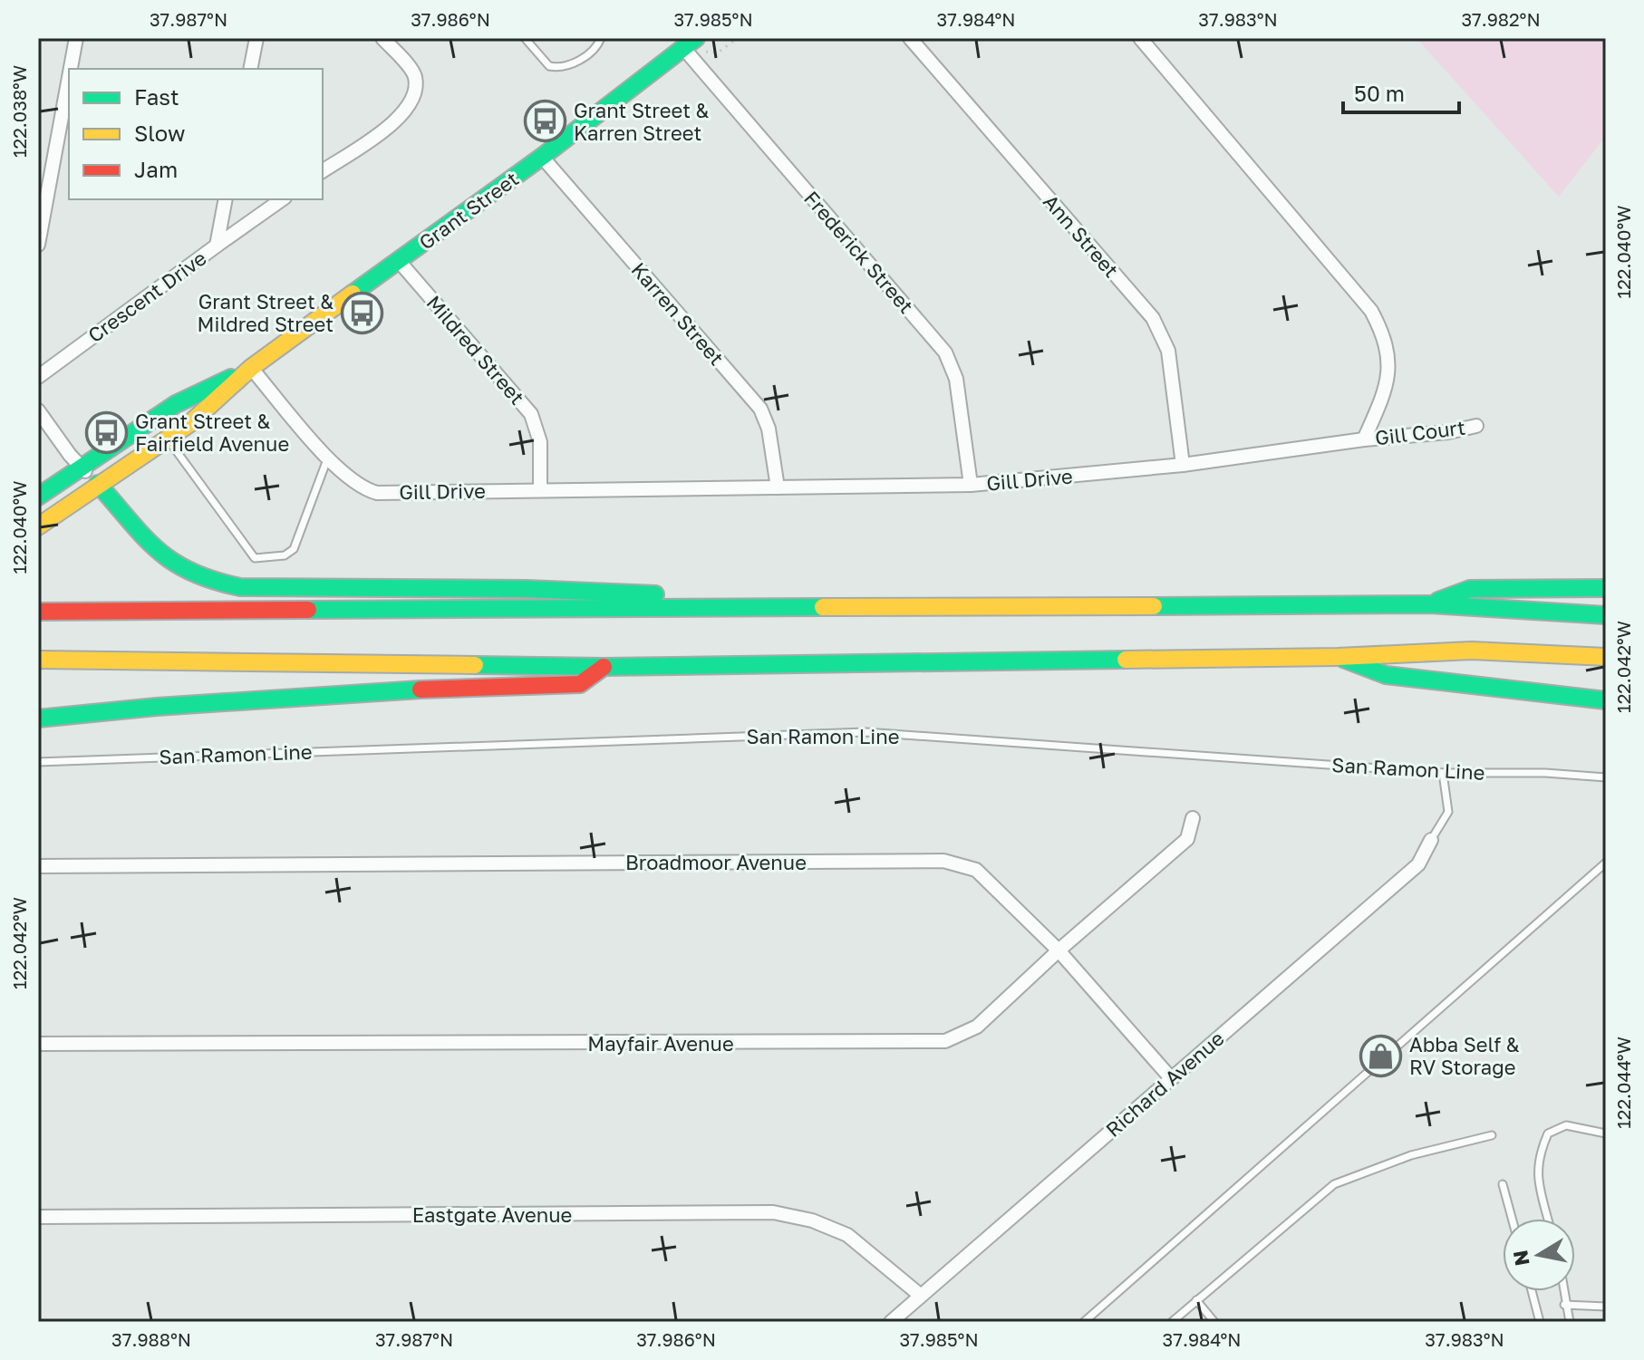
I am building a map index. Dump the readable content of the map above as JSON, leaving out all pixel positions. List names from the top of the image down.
{
  "streets": {
    "main road": ["Grant Street"],
    "street": [
      "Ann Street",
      "Frederick Street",
      "Crescent Drive",
      "Karren Street",
      "Mildred Street",
      "Gill Court",
      "Gill Drive",
      "Broadmoor Avenue",
      "Mayfair Avenue",
      "Richard Avenue",
      "Eastgate Avenue"
    ],
    "lane": ["San Ramon Line"]
  },
  "crossings": [
    ["Grant Street", "Frederick Street"],
    ["Grant Street", "Karren Street"],
    ["Grant Street", "Mildred Street"],
    ["Grant Street", "Gill Drive"],
    ["Ann Street", "Gill Drive"],
    ["Frederick Street", "Gill Drive"],
    ["Karren Street", "Gill Drive"],
    ["Mildred Street", "Gill Drive"],
    ["Gill Court", "Gill Drive"],
    ["Broadmoor Avenue", "Mayfair Avenue"],
    ["Broadmoor Avenue", "Richard Avenue"],
    ["Richard Avenue", "Eastgate Avenue"]
  ],
  "places": {
    "bus stop": ["Grant Street & Karren Street", "Grant Street & Mildred Street", "Grant Street & Fairfield Avenue"],
    "shop": ["Abba Self & RV Storage"]
  },
  "legend": ["Fast", "Slow", "Jam"],
  "scale_bar": "50 m",
  "north": "left",
  "coordinates": [
    "37.987°N",
    "37.986°N",
    "37.985°N",
    "37.984°N",
    "37.983°N",
    "37.982°N",
    "122.038°W",
    "122.040°W",
    "122.042°W",
    "122.044°W",
    "37.988°N"
  ]
}
